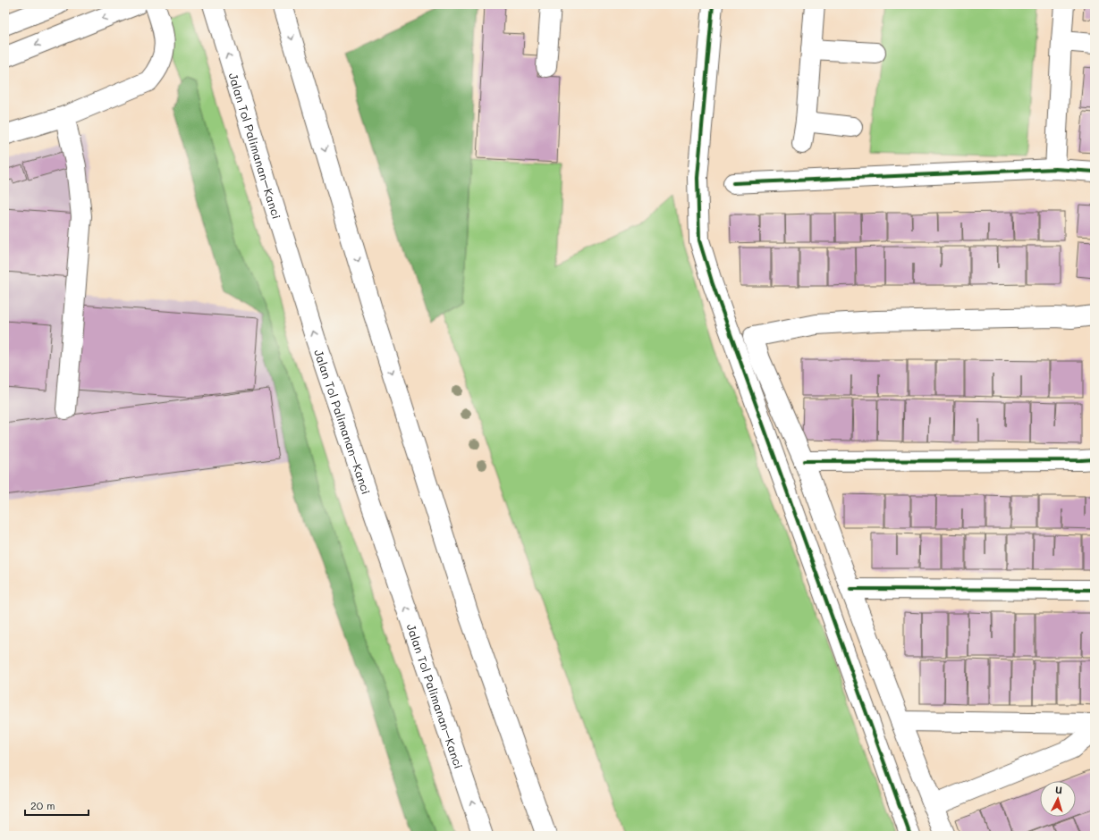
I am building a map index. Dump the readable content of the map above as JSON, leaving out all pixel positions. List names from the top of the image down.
{
  "streets": {
    "main road": ["Jalan Tol Palimanan–Kanci"]
  },
  "scale_bar": "20 m",
  "north": "top"
}
